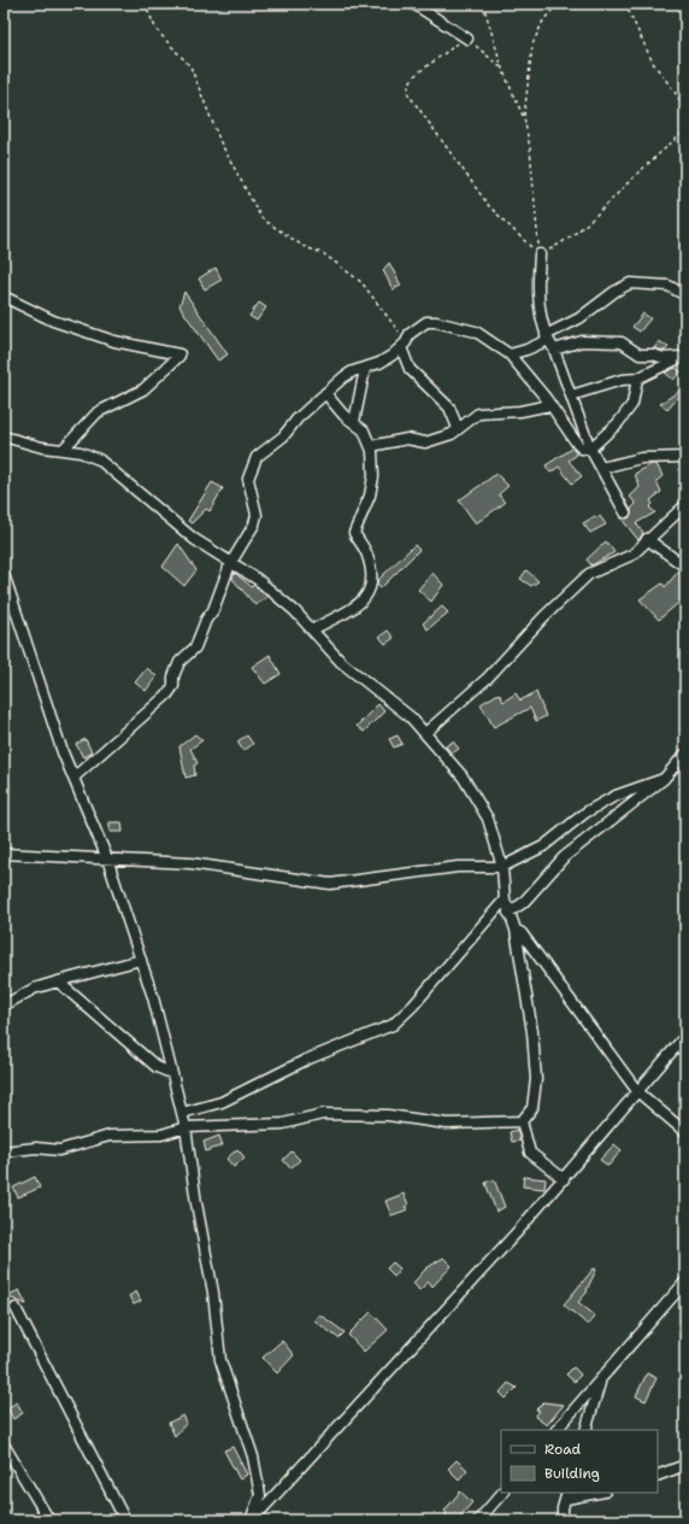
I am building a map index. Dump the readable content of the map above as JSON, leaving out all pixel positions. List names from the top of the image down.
{
  "legend": ["Road", "Building"]
}
